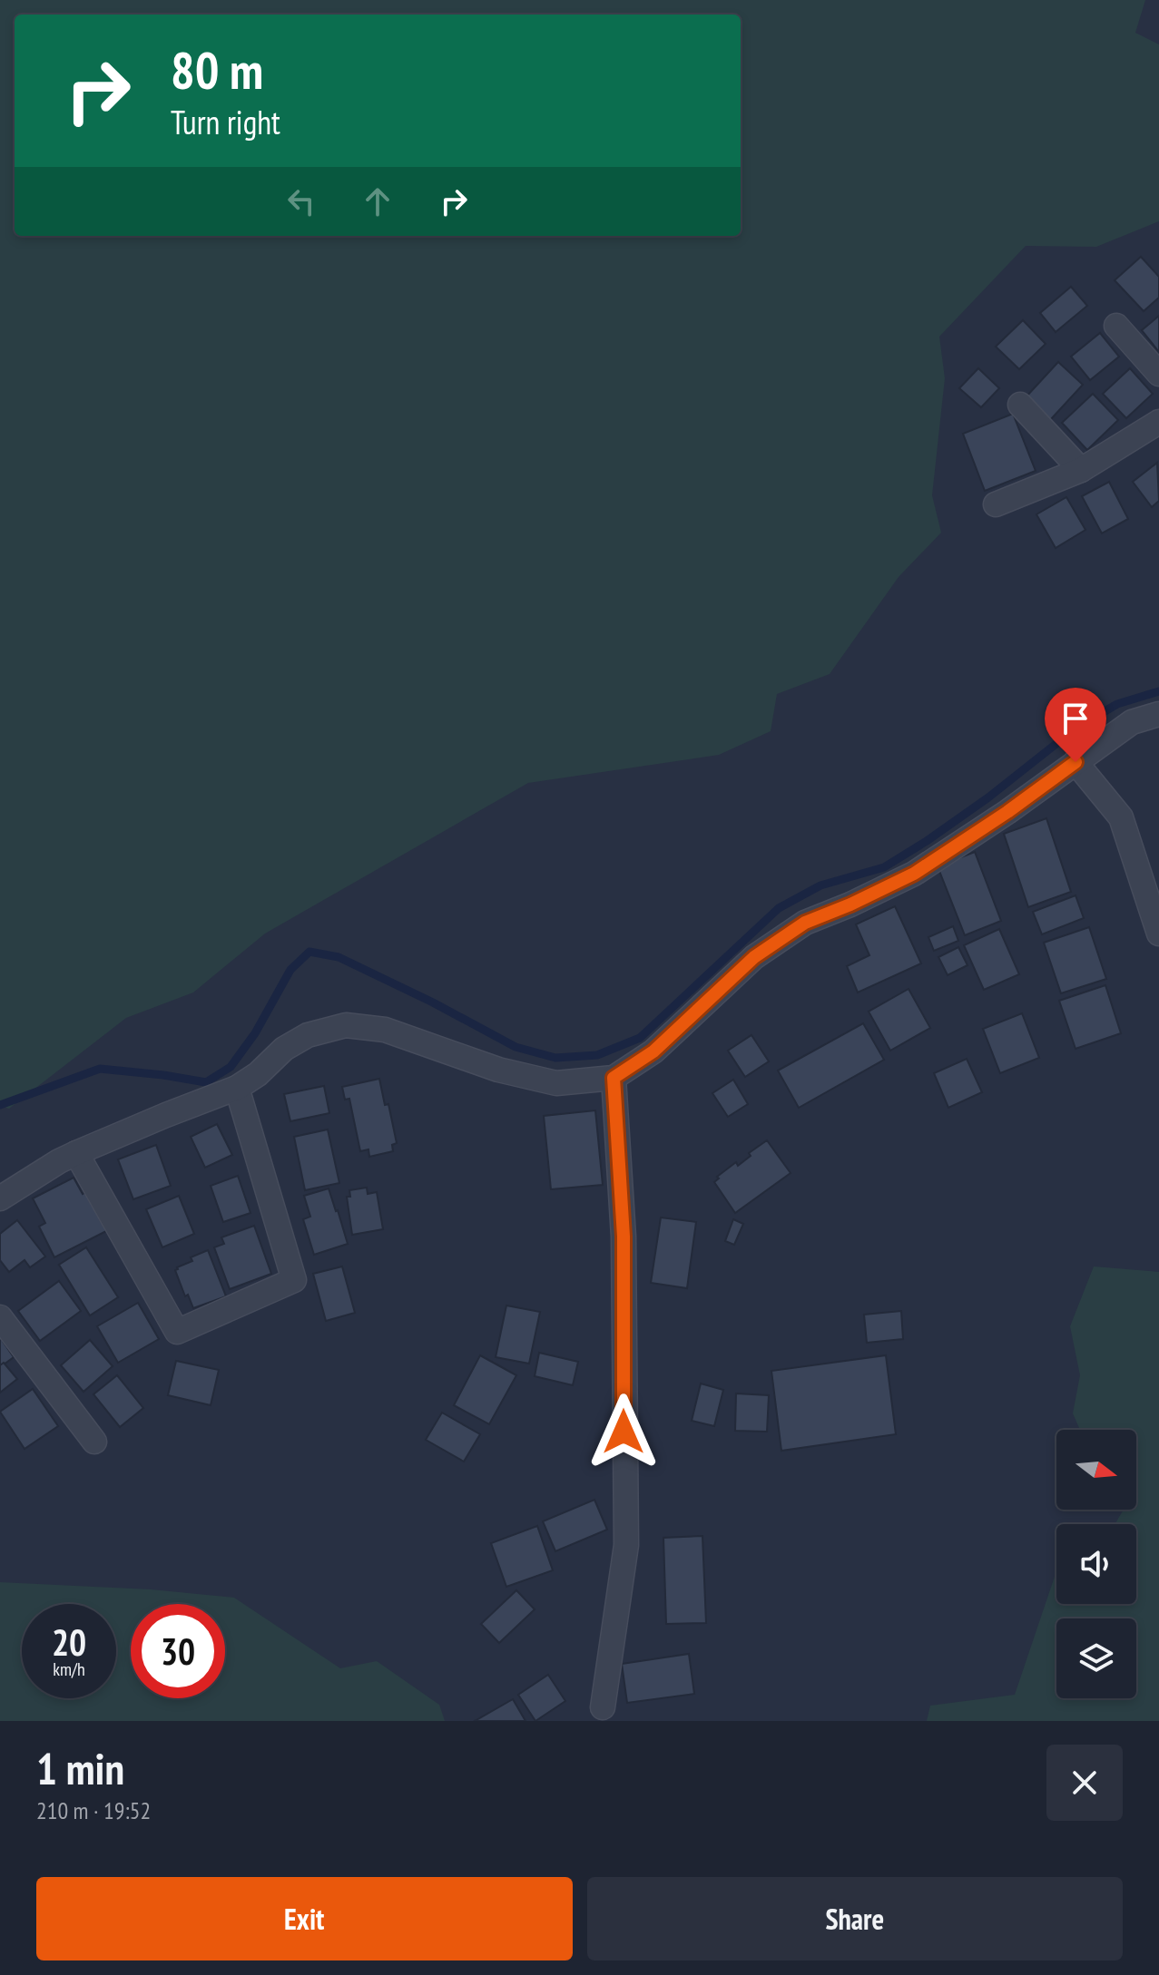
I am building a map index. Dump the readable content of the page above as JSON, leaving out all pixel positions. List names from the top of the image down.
{
  "north": "right",
  "page": {
    "turn": ["80 m", "Turn right"],
    "speed": "20 km/h",
    "limit": "30",
    "heading": ["1 min", "210 m · 19:52"],
    "buttons": ["Exit", "Share"]
  }
}
